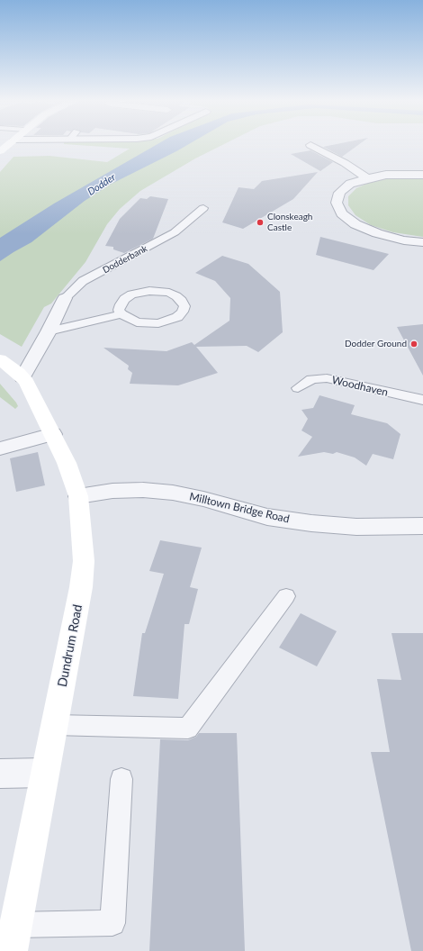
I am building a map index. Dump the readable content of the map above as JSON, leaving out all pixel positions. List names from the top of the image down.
{
  "streets": {
    "main road": ["Dundrum Road"],
    "street": ["Dodderbank", "Milltown Bridge Road"],
    "lane": ["Woodhaven"]
  },
  "crossings": [
    ["Dodderbank", "Dundrum Road"],
    ["Milltown Bridge Road", "Dundrum Road"]
  ],
  "water": ["Dodder"],
  "places": ["Clonskeagh Castle", "Dodder Ground"]
}
